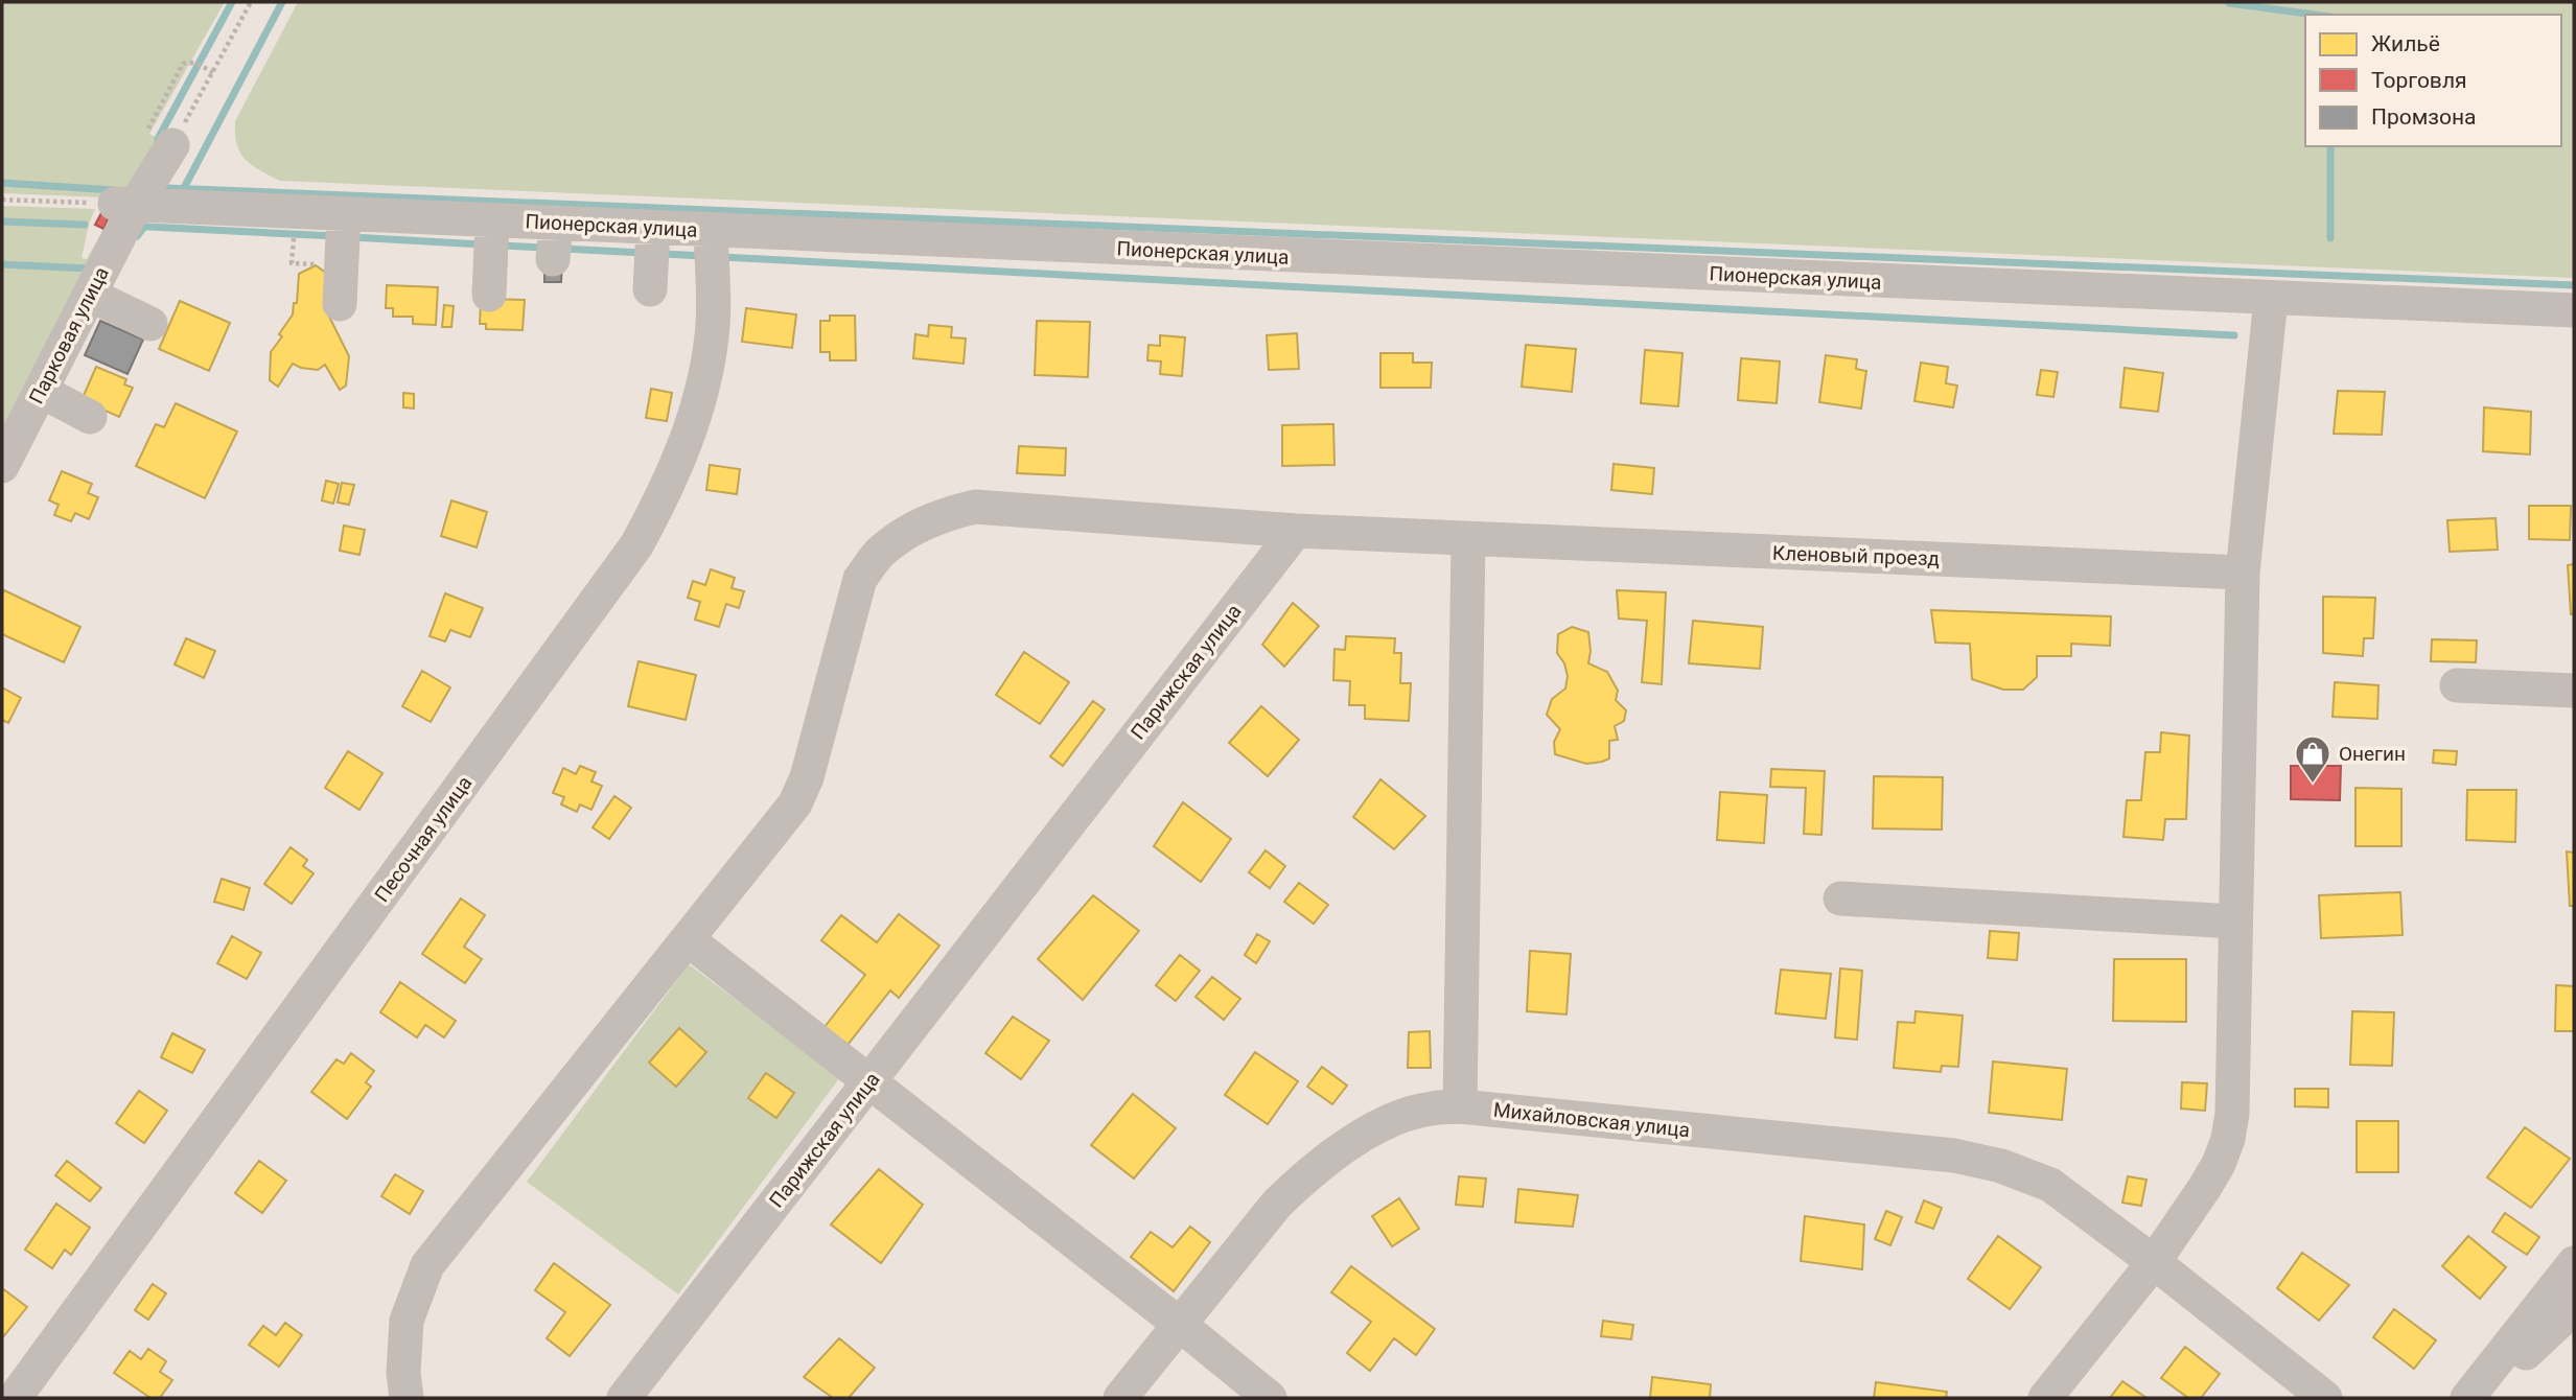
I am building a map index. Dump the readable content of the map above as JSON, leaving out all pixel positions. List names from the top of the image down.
{
  "streets": {
    "street": [
      "Пионерская улица",
      "Парковая улица",
      "Кленовый проезд",
      "Парижская улица",
      "Песочная улица",
      "Михайловская улица"
    ]
  },
  "crossings": [
    ["Пионерская улица", "Парковая улица"],
    ["Пионерская улица", "Песочная улица"]
  ],
  "places": {
    "shop": ["Онегин"]
  },
  "legend": ["Жильё", "Торговля", "Промзона"]
}
